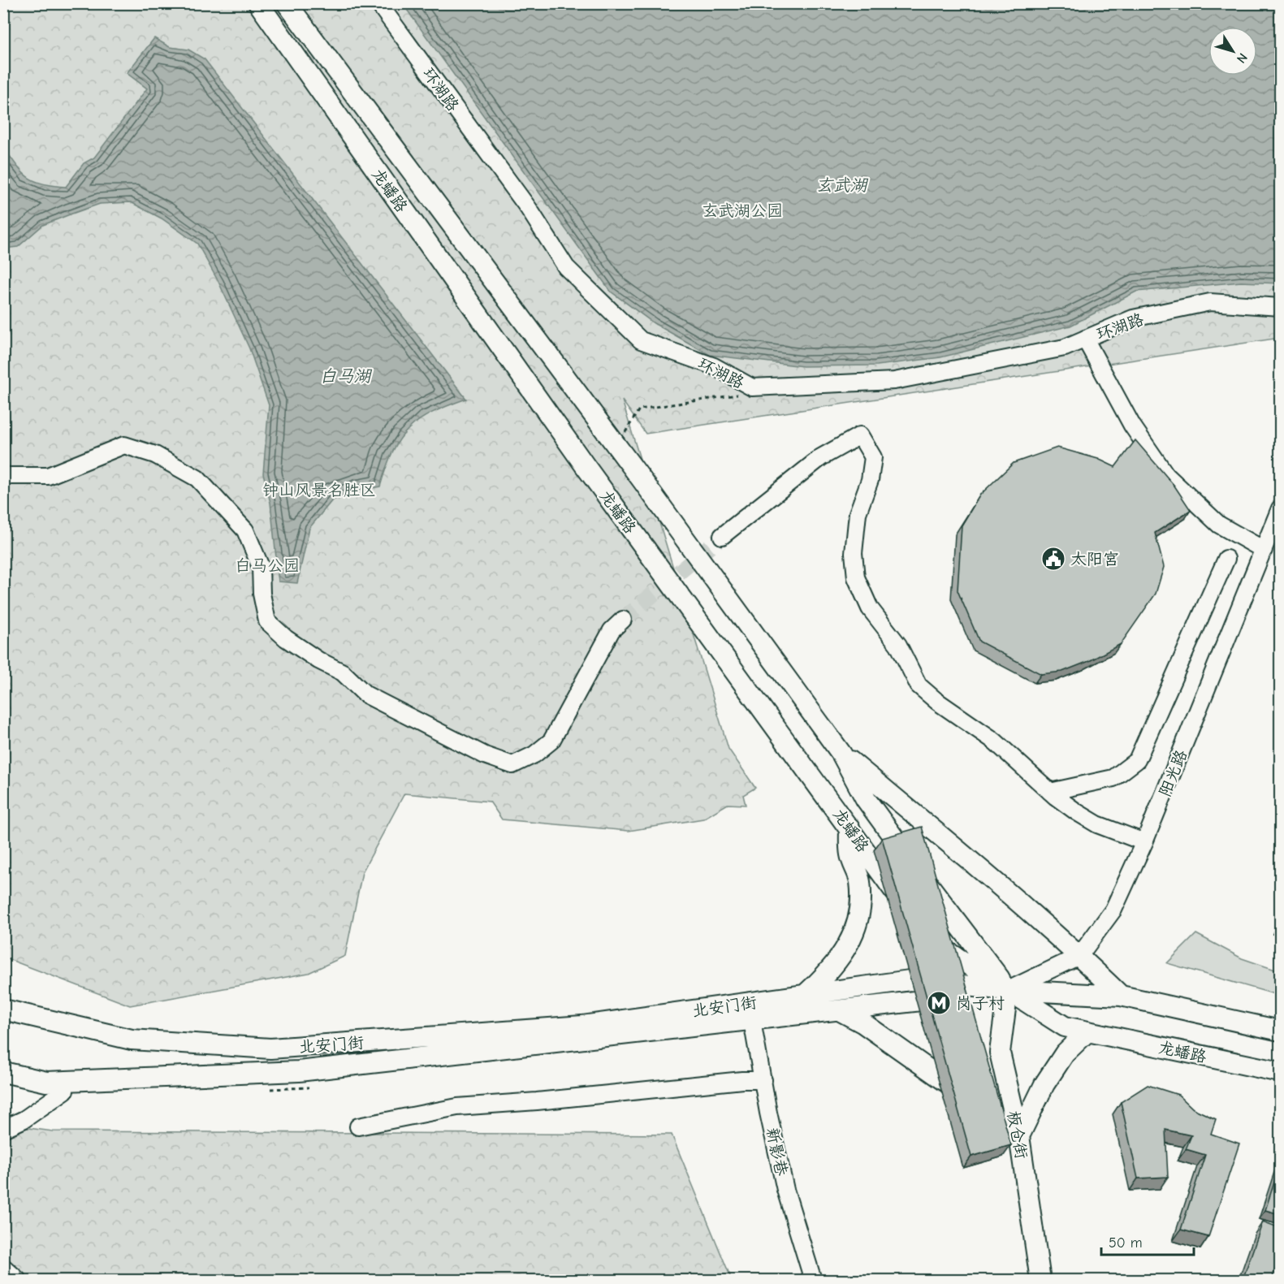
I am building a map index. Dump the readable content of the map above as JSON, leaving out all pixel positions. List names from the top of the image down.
{
  "streets": {
    "main road": ["龙蟠路", "北安门街", "板仓街"],
    "street": ["环湖路", "阳光路", "新影巷"]
  },
  "crossings": [
    ["龙蟠路", "阳光路"],
    ["龙蟠路", "北安门街"],
    ["龙蟠路", "板仓街"],
    ["阳光路", "北安门街"],
    ["阳光路", "板仓街"],
    ["北安门街", "板仓街"]
  ],
  "water": ["玄武湖", "白马湖"],
  "parks": ["玄武湖公园", "钟山风景名胜区", "白马公园"],
  "places": {
    "public building": ["太阳宫"],
    "metro station": ["岗子村"]
  },
  "scale_bar": "50 m",
  "north": "bottom right"
}
